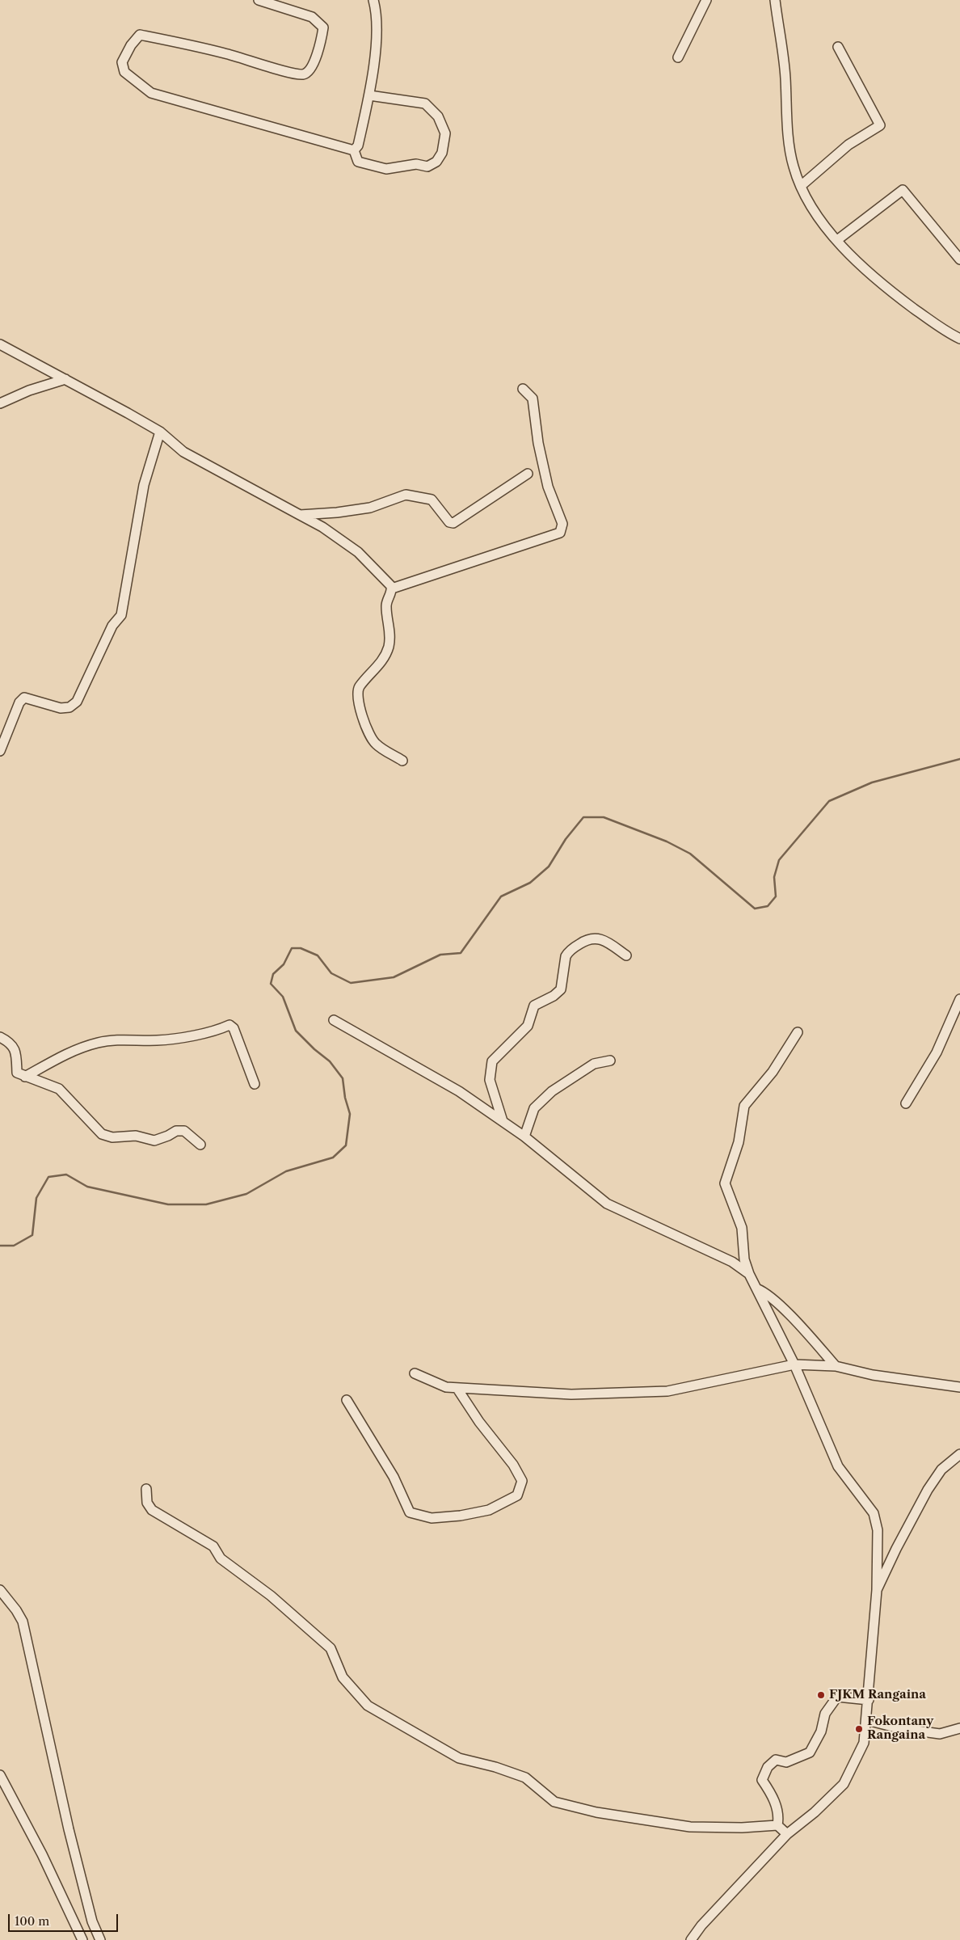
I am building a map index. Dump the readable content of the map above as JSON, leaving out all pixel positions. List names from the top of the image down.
{
  "places": ["FJKM Rangaina", "Fokontany Rangaina"],
  "scale_bar": "100 m"
}
